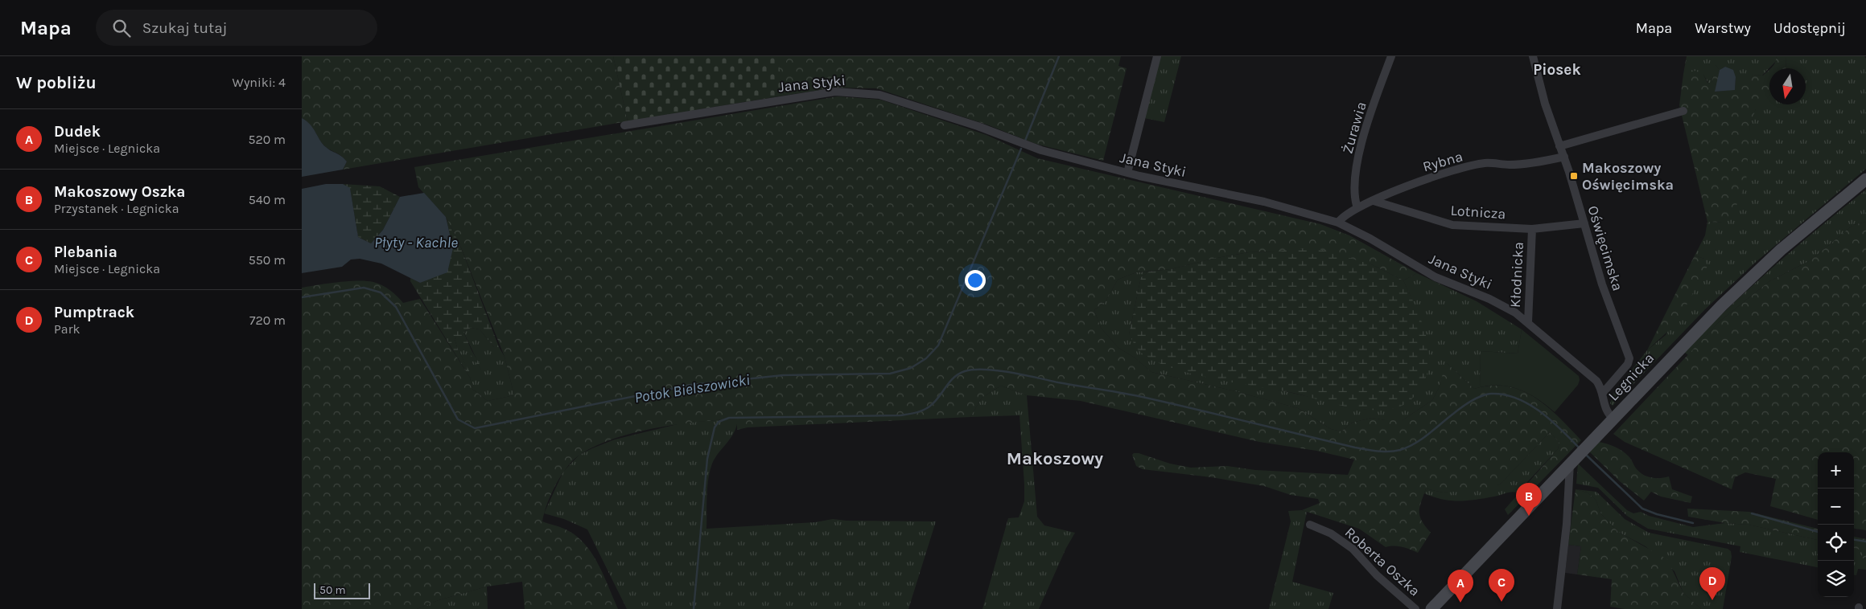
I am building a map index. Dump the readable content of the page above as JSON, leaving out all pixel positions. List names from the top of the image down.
{
  "streets": {
    "main road": ["Legnicka"],
    "street": [
      "Jana Styki",
      "Żurawia",
      "Rybna",
      "Lotnicza",
      "Oświęcimska",
      "Kłodnicka",
      "Roberta Oszka"
    ]
  },
  "crossings": [
    ["Jana Styki", "Rybna"],
    ["Jana Styki", "Oświęcimska"],
    ["Jana Styki", "Kłodnicka"],
    ["Jana Styki", "Legnicka"],
    ["Żurawia", "Rybna"],
    ["Rybna", "Lotnicza"],
    ["Rybna", "Oświęcimska"],
    ["Lotnicza", "Oświęcimska"],
    ["Lotnicza", "Kłodnicka"]
  ],
  "districts": ["Piosek", "Makoszowy"],
  "water": ["Płyty - Kachle", "Potok Bielszowicki"],
  "places": {
    "transit": ["Makoszowy Oświęcimska"]
  },
  "scale_bar": "50 m",
  "north": "bottom",
  "page": {
    "header": "Mapa",
    "search": "Szukaj tutaj",
    "nav": ["Mapa", "Warstwy", "Udostępnij"],
    "heading": ["W pobliżu", "Wyniki: 4"],
    "list": [
      {
        "mark": "A",
        "name": "Dudek",
        "note": "Miejsce · Legnicka",
        "value": "520 m"
      },
      {
        "mark": "B",
        "name": "Makoszowy Oszka",
        "note": "Przystanek · Legnicka",
        "value": "540 m"
      },
      {
        "mark": "C",
        "name": "Plebania",
        "note": "Miejsce · Legnicka",
        "value": "550 m"
      },
      {
        "mark": "D",
        "name": "Pumptrack",
        "note": "Park",
        "value": "720 m"
      }
    ],
    "map_buttons": ["+", "−"],
    "pins": [
      "B",
      "D",
      "C",
      "A"
    ],
    "scale": "50 m"
  }
}
